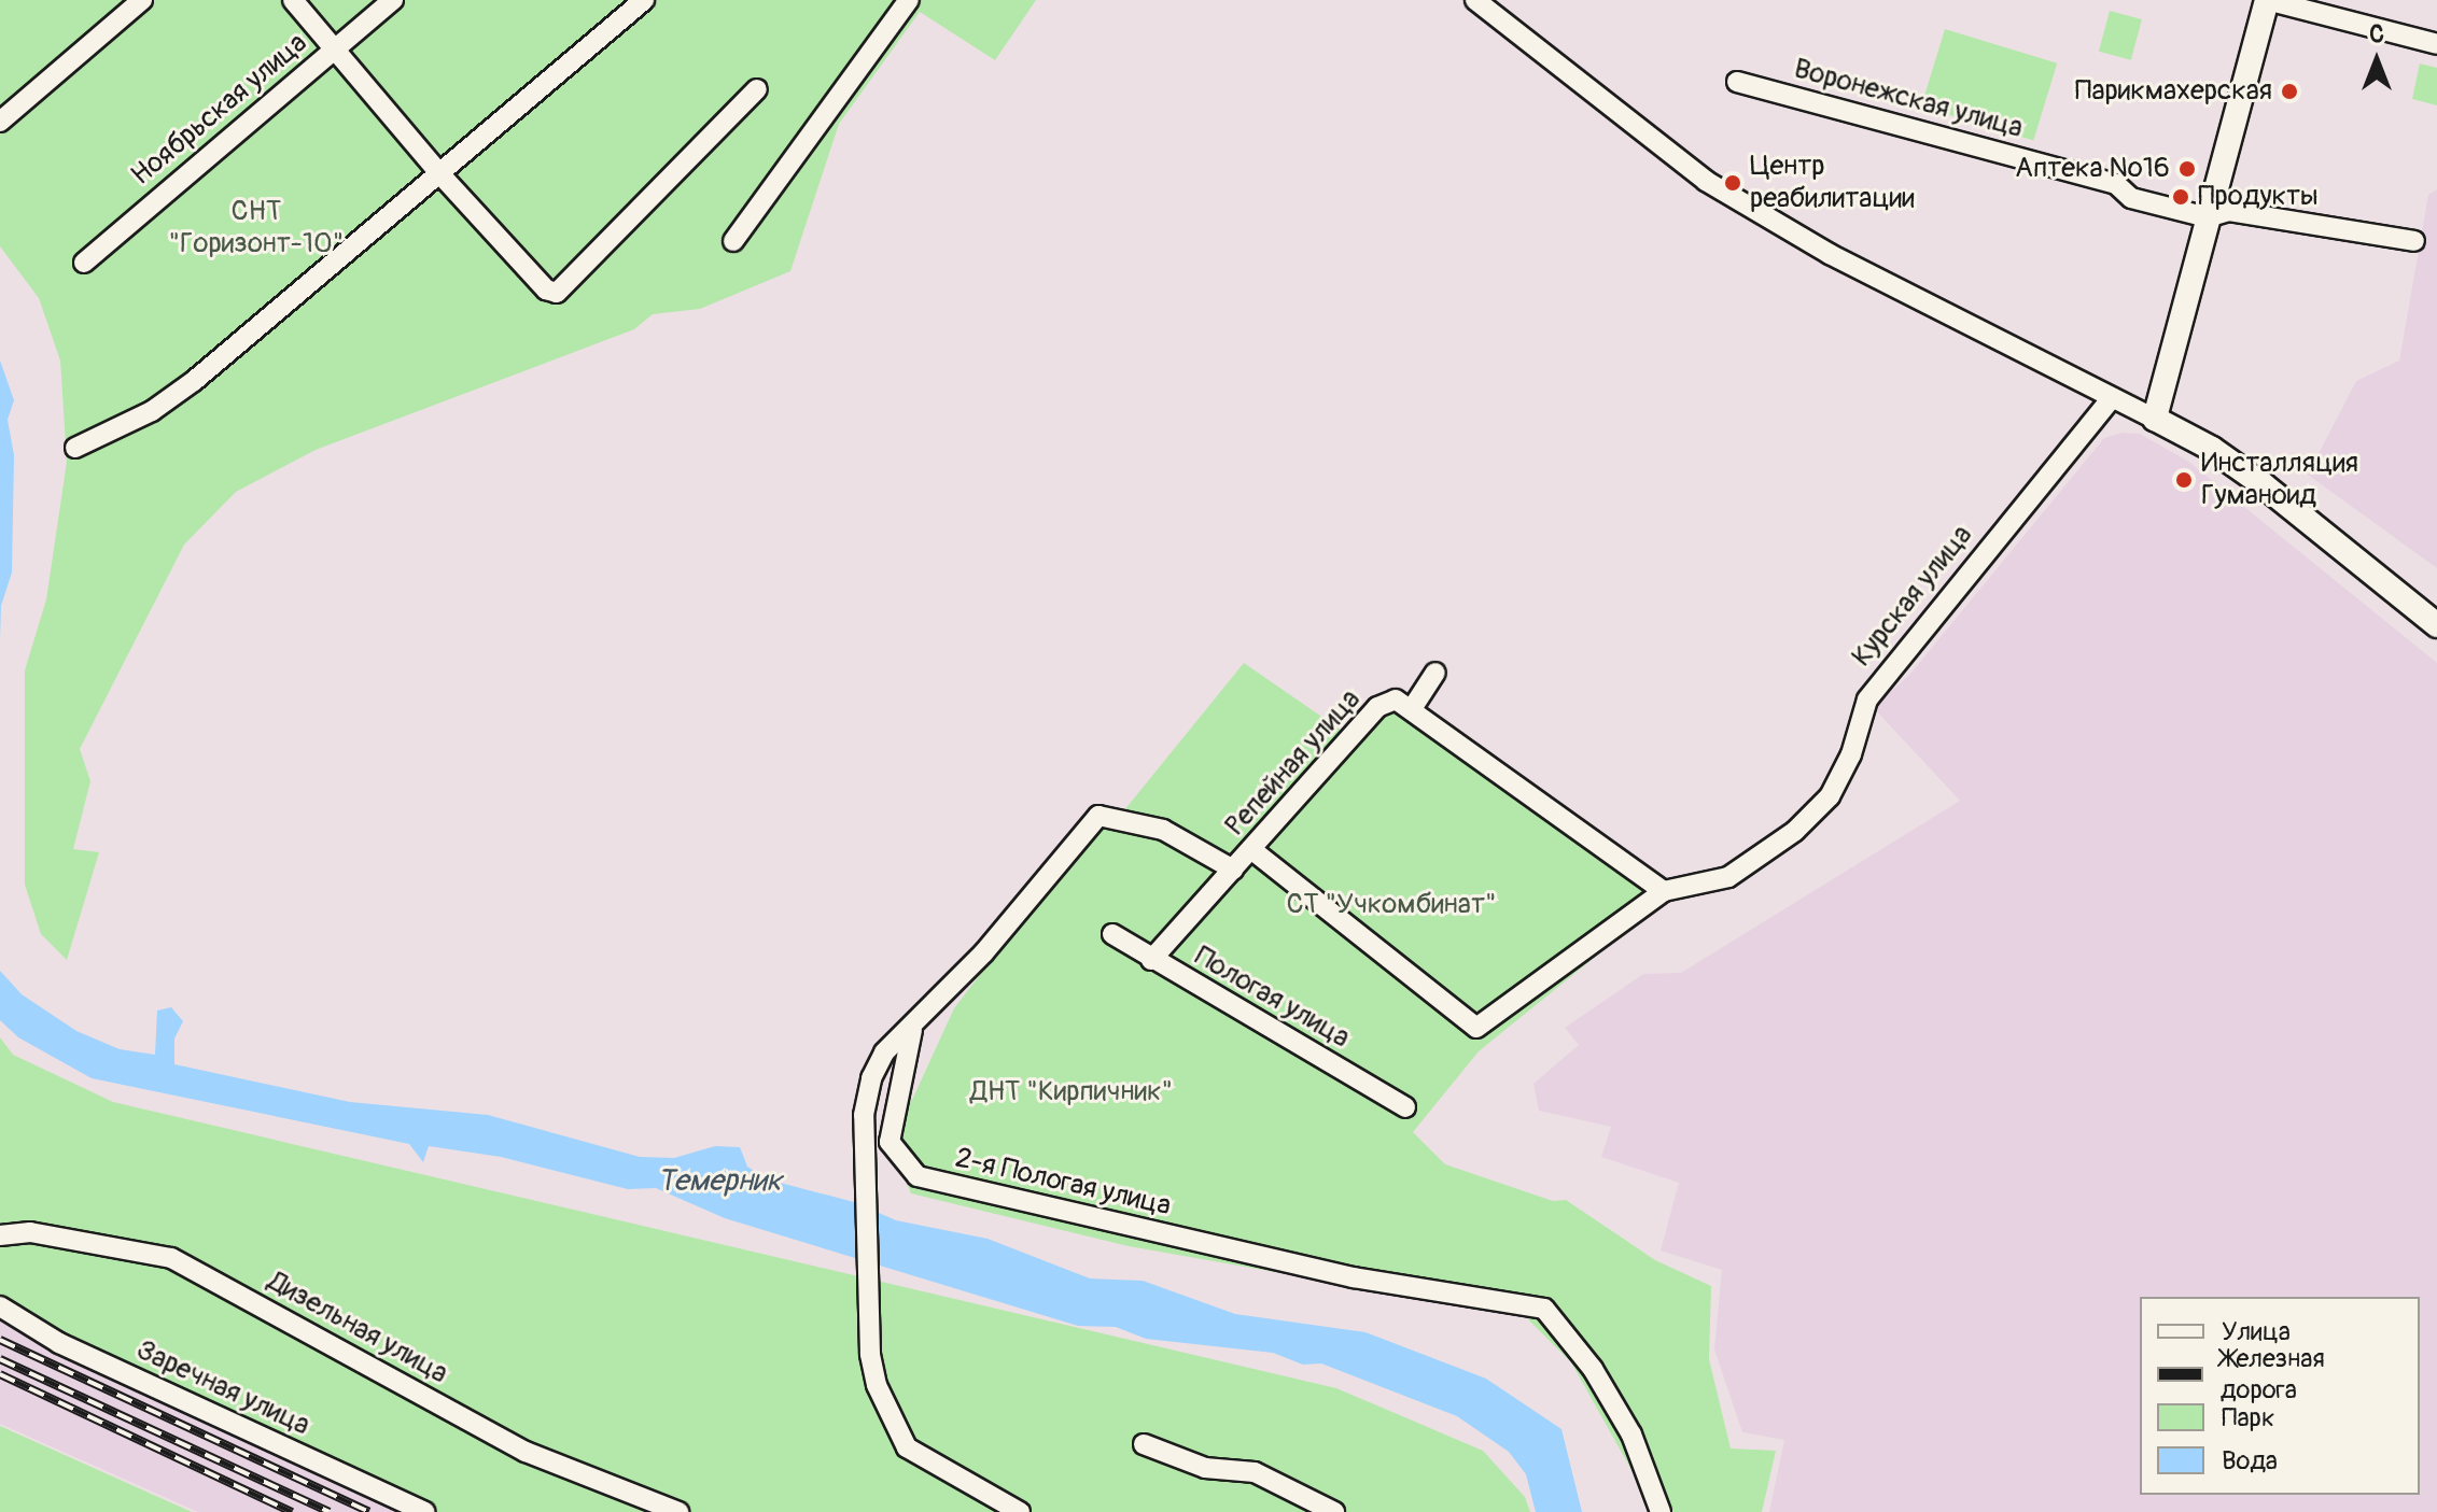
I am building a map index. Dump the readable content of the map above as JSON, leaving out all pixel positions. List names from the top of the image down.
{
  "streets": {
    "street": [
      "Воронежская улица",
      "Ноябрьская улица",
      "Курская улица",
      "Репейная улица",
      "Пологая улица",
      "2-я Пологая улица",
      "Дизельная улица",
      "Заречная улица"
    ]
  },
  "crossings": [
    ["Курская улица", "Репейная улица"],
    ["Репейная улица", "Пологая улица"],
    ["Репейная улица", "2-я Пологая улица"]
  ],
  "water": ["Темерник"],
  "parks": ["СНТ \"Горизонт-10\"", "СТ \"Учкомбинат\"", "ДНТ \"Кирпичник\""],
  "places": [
    "Парикмахерская",
    "Аптека №16",
    "Центр реабилитации",
    "Продукты",
    "Инсталляция Гуманоид"
  ],
  "legend": [
    "Улица",
    "Железная дорога",
    "Парк",
    "Вода"
  ],
  "north": "top"
}
